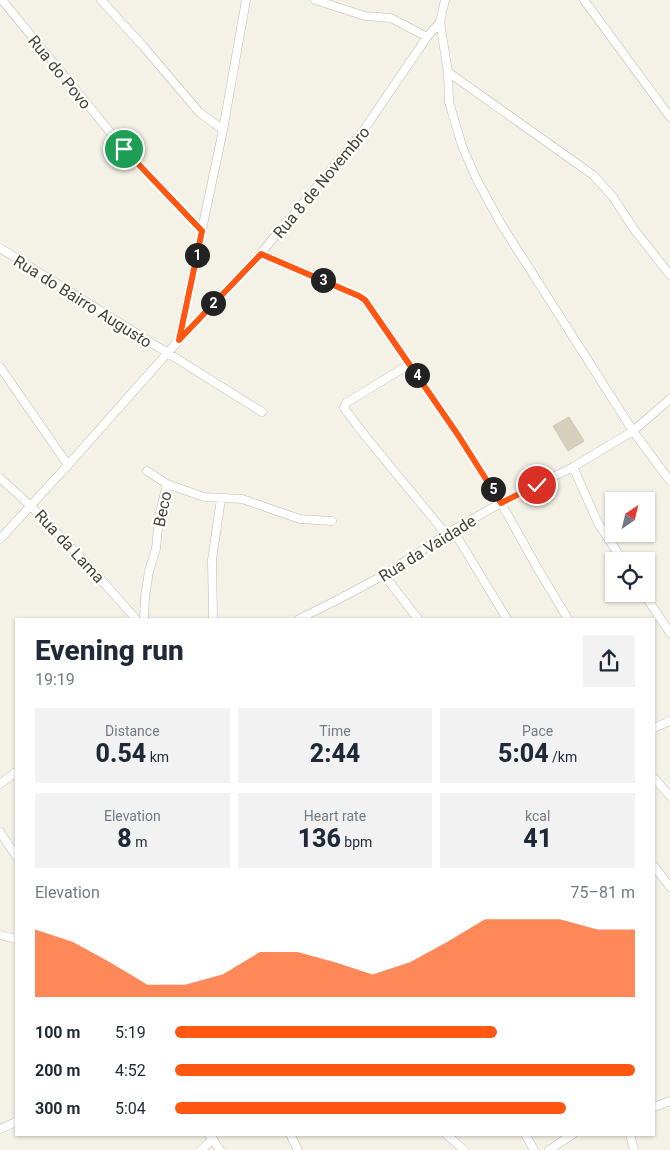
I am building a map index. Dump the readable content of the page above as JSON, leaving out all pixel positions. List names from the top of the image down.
{
  "streets": {
    "street": [
      "Rua do Povo",
      "Rua 8 de Novembro",
      "Rua do Bairro Augusto",
      "Beco",
      "Rua da Lama",
      "Rua da Vaidade"
    ]
  },
  "crossings": [
    ["Rua 8 de Novembro", "Rua do Bairro Augusto"],
    ["Rua 8 de Novembro", "Rua da Lama"]
  ],
  "north": "top right",
  "page": {
    "pins": [
      "1",
      "3",
      "2",
      "4",
      "5"
    ],
    "heading": ["Evening run", "19:19"],
    "stats": [
      ["Distance", "0.54 km"],
      ["Time", "2:44"],
      ["Pace", "5:04 /km"],
      ["Elevation", "8 m"],
      ["Heart rate", "136 bpm"],
      ["kcal", "41"]
    ],
    "chart": ["Elevation", "75–81 m"],
    "list": [
      {
        "name": "100 m",
        "note": "5:19"
      },
      {
        "name": "200 m",
        "note": "4:52"
      },
      {
        "name": "300 m",
        "note": "5:04"
      }
    ]
  }
}
